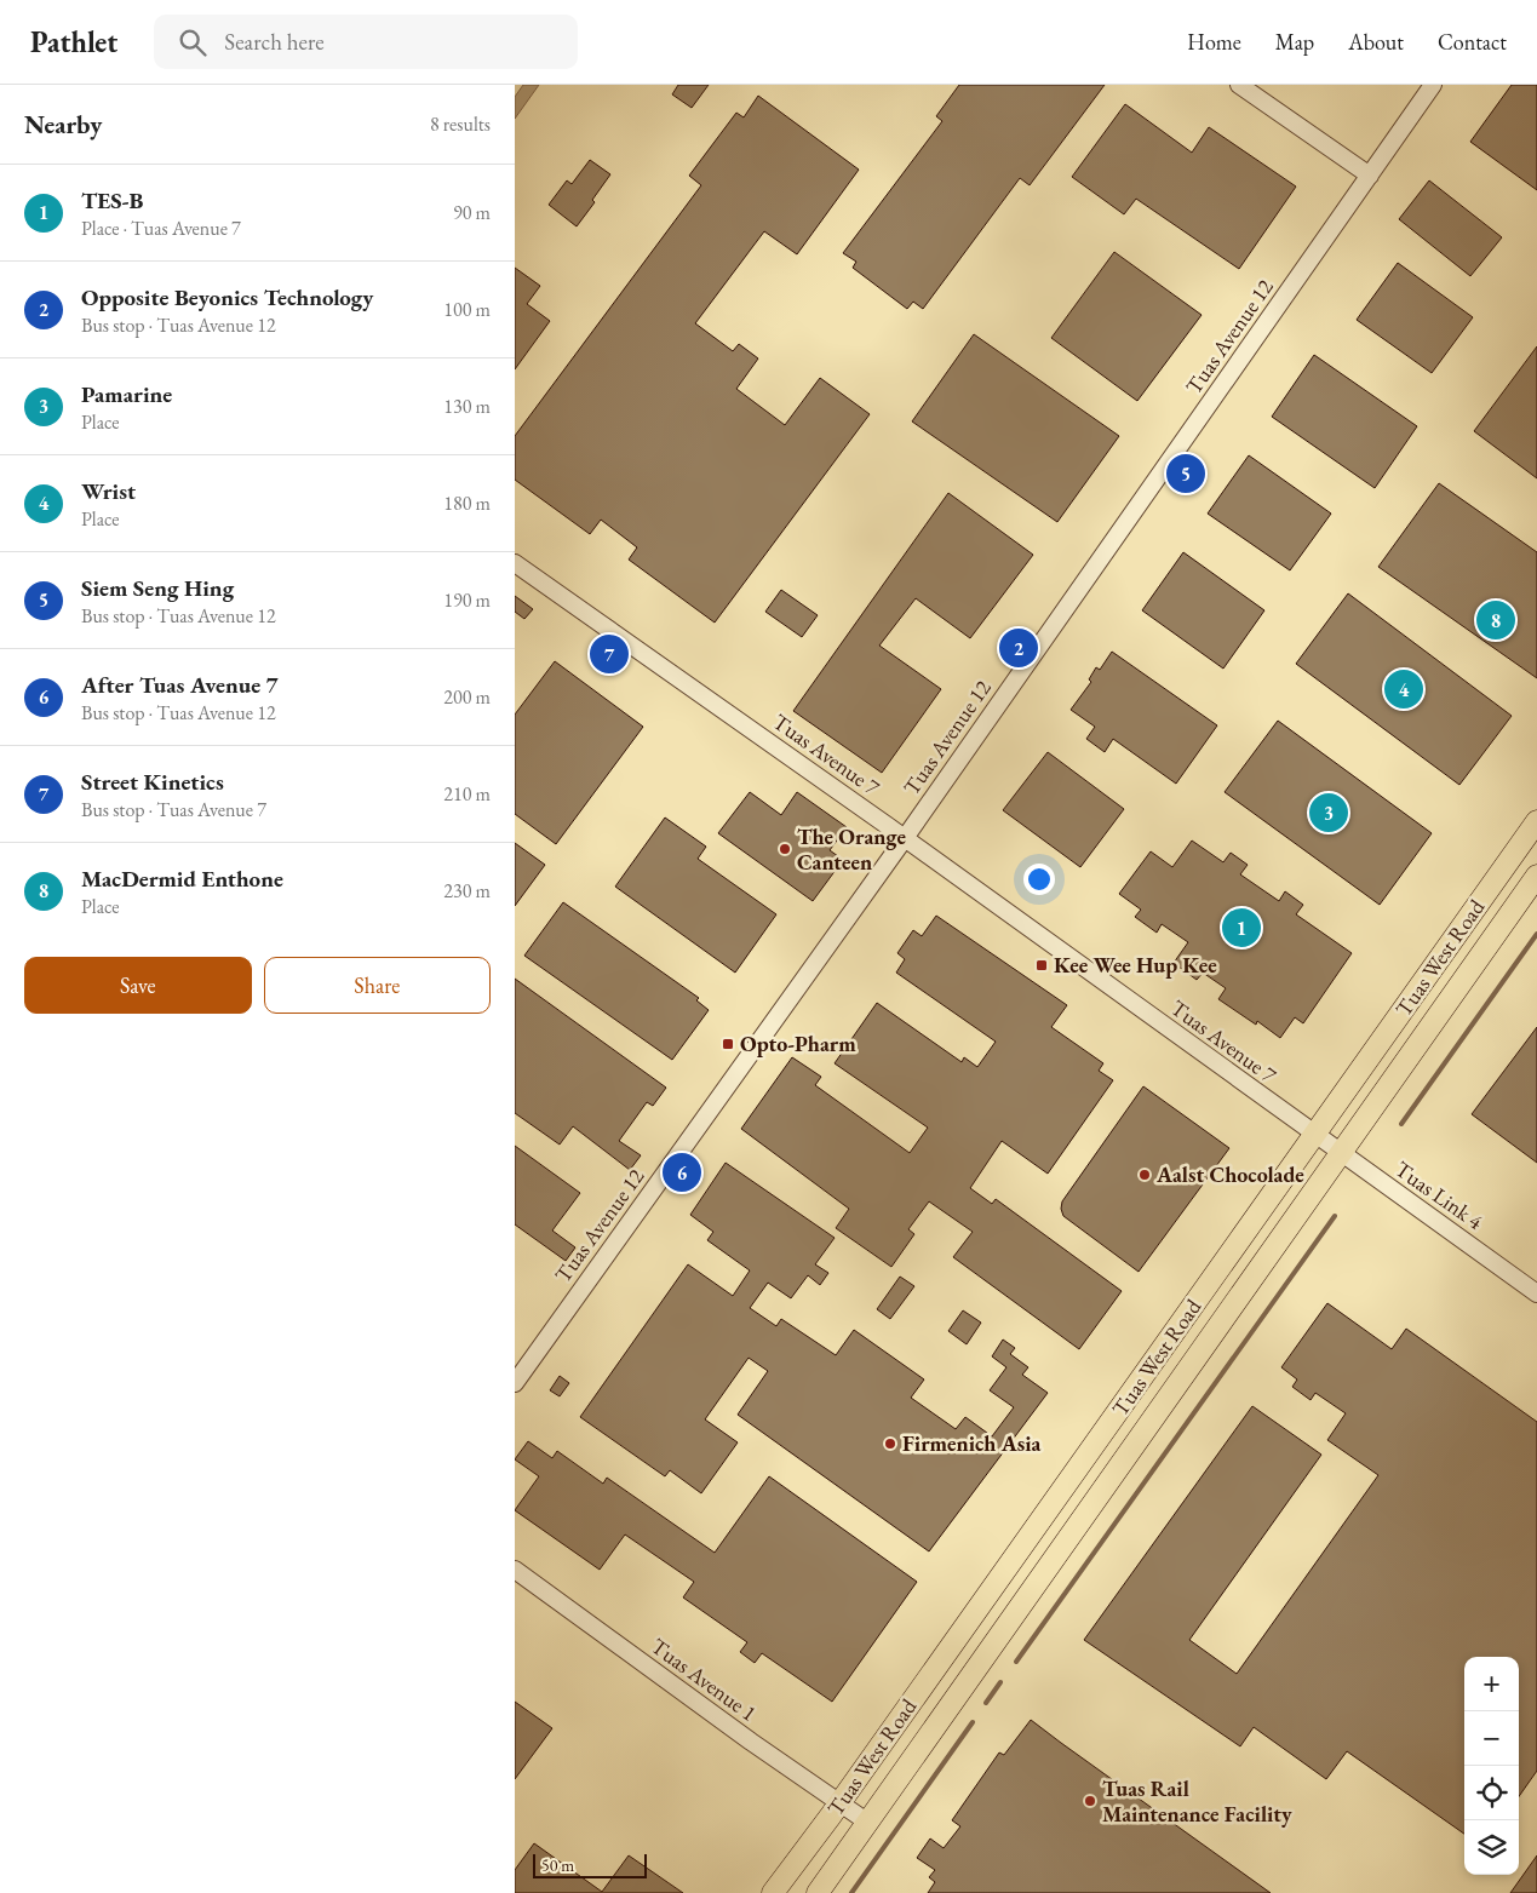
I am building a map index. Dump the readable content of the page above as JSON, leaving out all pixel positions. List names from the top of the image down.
{
  "streets": {
    "main road": ["Tuas West Road"],
    "street": [
      "Tuas Avenue 12",
      "Tuas Avenue 7",
      "Tuas Link 4",
      "Tuas Avenue 1"
    ]
  },
  "crossings": [
    ["Tuas Avenue 12", "Tuas Avenue 7"],
    ["Tuas Avenue 7", "Tuas West Road"],
    ["Tuas Avenue 7", "Tuas Link 4"],
    ["Tuas West Road", "Tuas Link 4"],
    ["Tuas West Road", "Tuas Avenue 1"]
  ],
  "places": {
    "other": [
      "The Orange Canteen",
      "Aalst Chocolade",
      "Firmenich Asia",
      "Tuas Rail Maintenance Facility"
    ],
    "transit": ["Kee Wee Hup Kee", "Opto-Pharm"]
  },
  "scale_bar": "50 m",
  "page": {
    "header": "Pathlet",
    "search": "Search here",
    "nav": [
      "Home",
      "Map",
      "About",
      "Contact"
    ],
    "heading": ["Nearby", "8 results"],
    "list": [
      {
        "mark": "1",
        "name": "TES-B",
        "note": "Place · Tuas Avenue 7",
        "value": "90 m"
      },
      {
        "mark": "2",
        "name": "Opposite Beyonics Technology",
        "note": "Bus stop · Tuas Avenue 12",
        "value": "100 m"
      },
      {
        "mark": "3",
        "name": "Pamarine",
        "note": "Place",
        "value": "130 m"
      },
      {
        "mark": "4",
        "name": "Wrist",
        "note": "Place",
        "value": "180 m"
      },
      {
        "mark": "5",
        "name": "Siem Seng Hing",
        "note": "Bus stop · Tuas Avenue 12",
        "value": "190 m"
      },
      {
        "mark": "6",
        "name": "After Tuas Avenue 7",
        "note": "Bus stop · Tuas Avenue 12",
        "value": "200 m"
      },
      {
        "mark": "7",
        "name": "Street Kinetics",
        "note": "Bus stop · Tuas Avenue 7",
        "value": "210 m"
      },
      {
        "mark": "8",
        "name": "MacDermid Enthone",
        "note": "Place",
        "value": "230 m"
      }
    ],
    "pins": [
      "5",
      "8",
      "2",
      "7",
      "4",
      "3",
      "1",
      "6"
    ],
    "buttons": ["Save", "Share"],
    "map_buttons": ["+", "−"],
    "scale": "50 m"
  }
}
